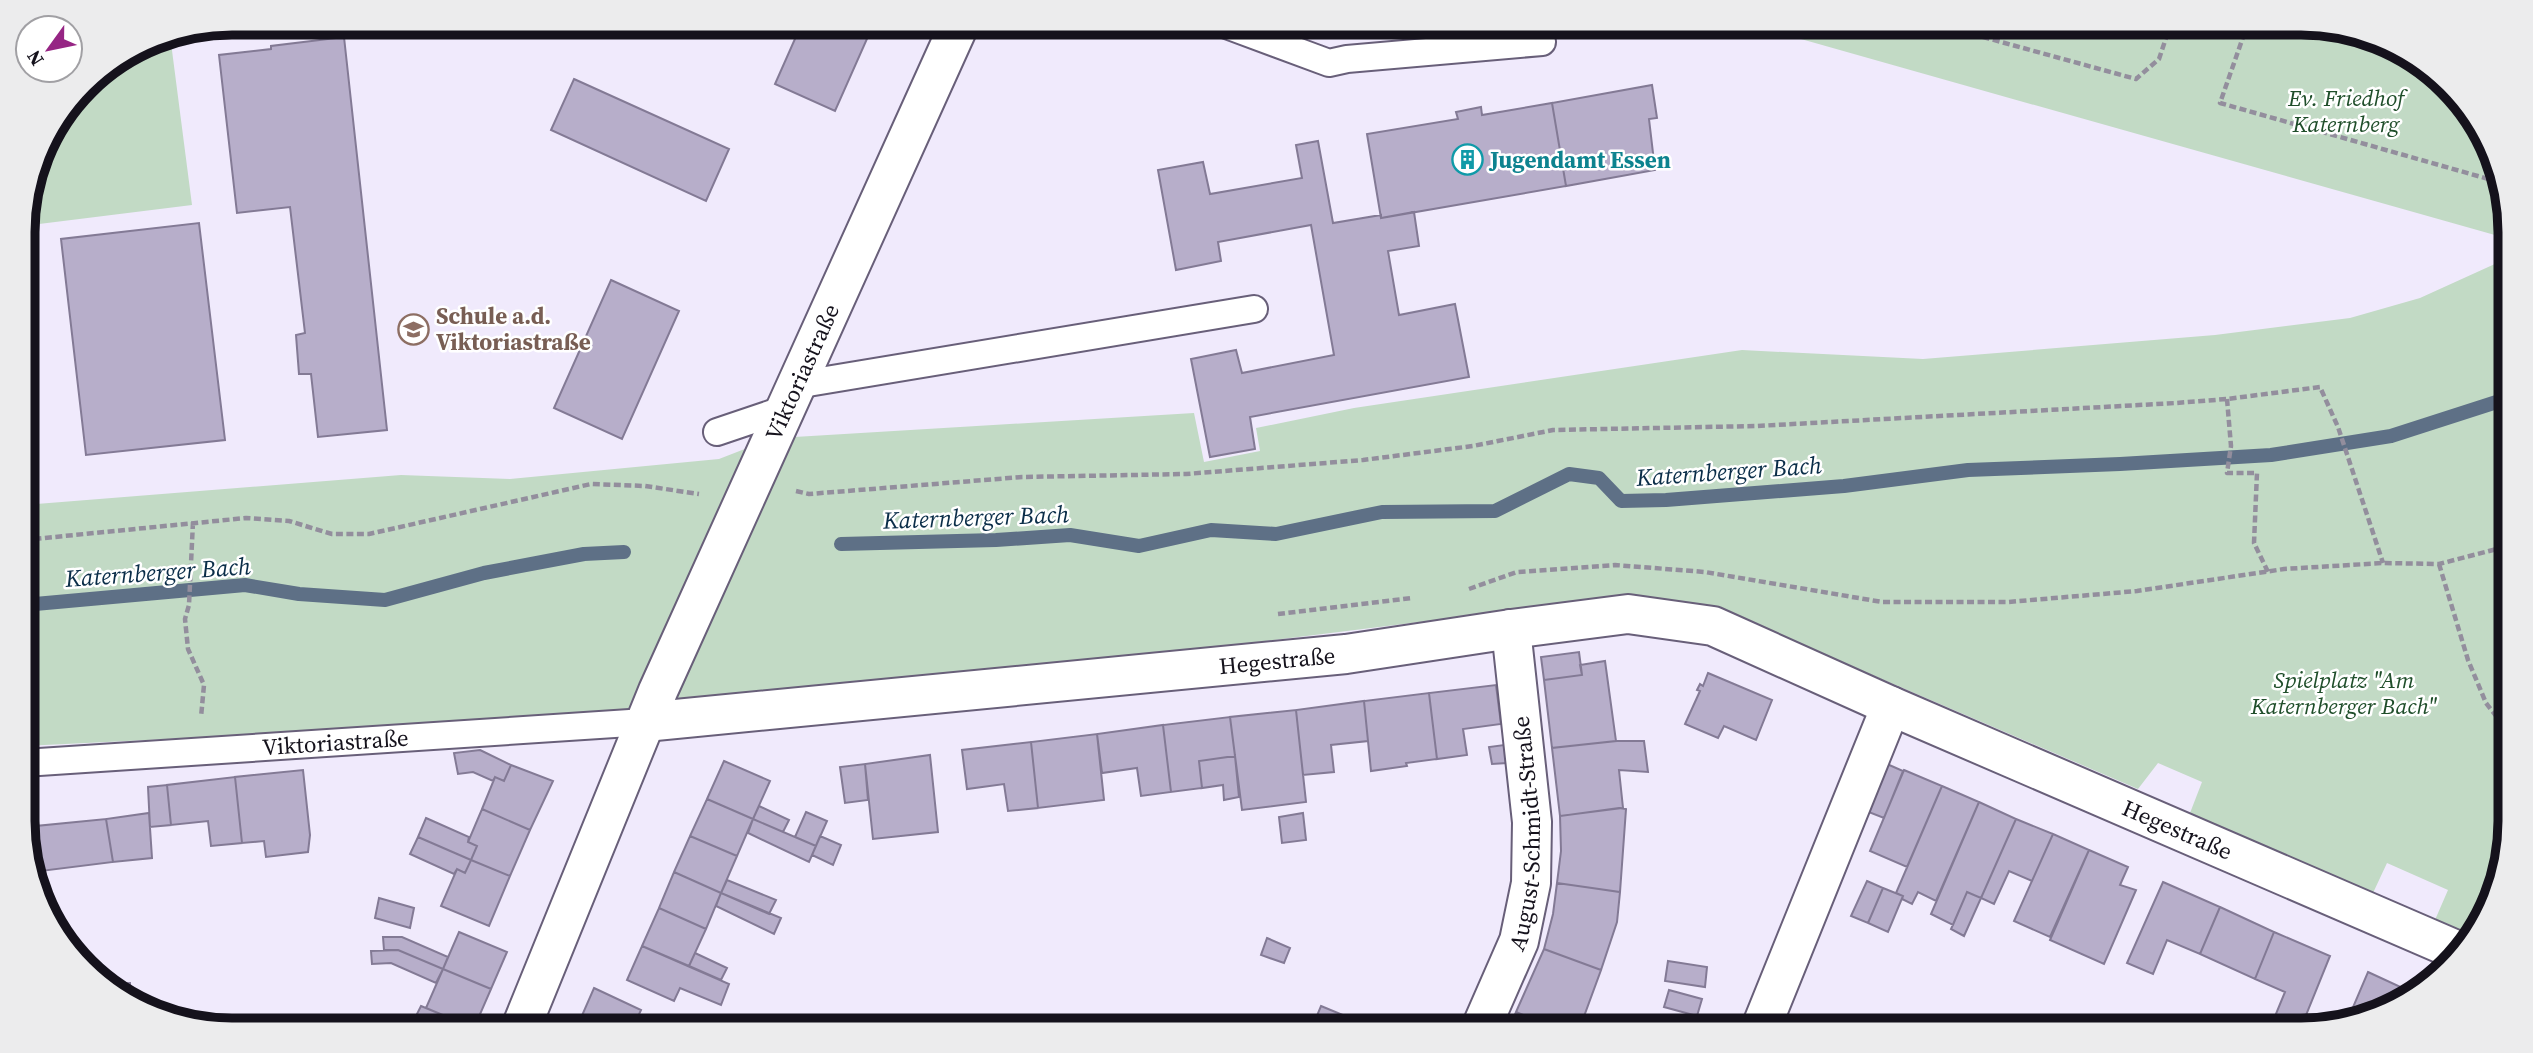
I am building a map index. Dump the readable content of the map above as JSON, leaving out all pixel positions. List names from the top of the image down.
{
  "streets": {
    "street": ["Viktoriastraße", "Hegestraße", "August-Schmidt-Straße"]
  },
  "crossings": [
    ["Viktoriastraße", "Hegestraße"],
    ["Hegestraße", "August-Schmidt-Straße"]
  ],
  "water": ["Katernberger Bach"],
  "parks": ["Ev. Friedhof Katernberg", "Spielplatz \"Am Katernberger Bach\""],
  "places": {
    "building": ["Jugendamt Essen"],
    "school or university": ["Schule a.d. Viktoriastraße"]
  },
  "north": "bottom left"
}
